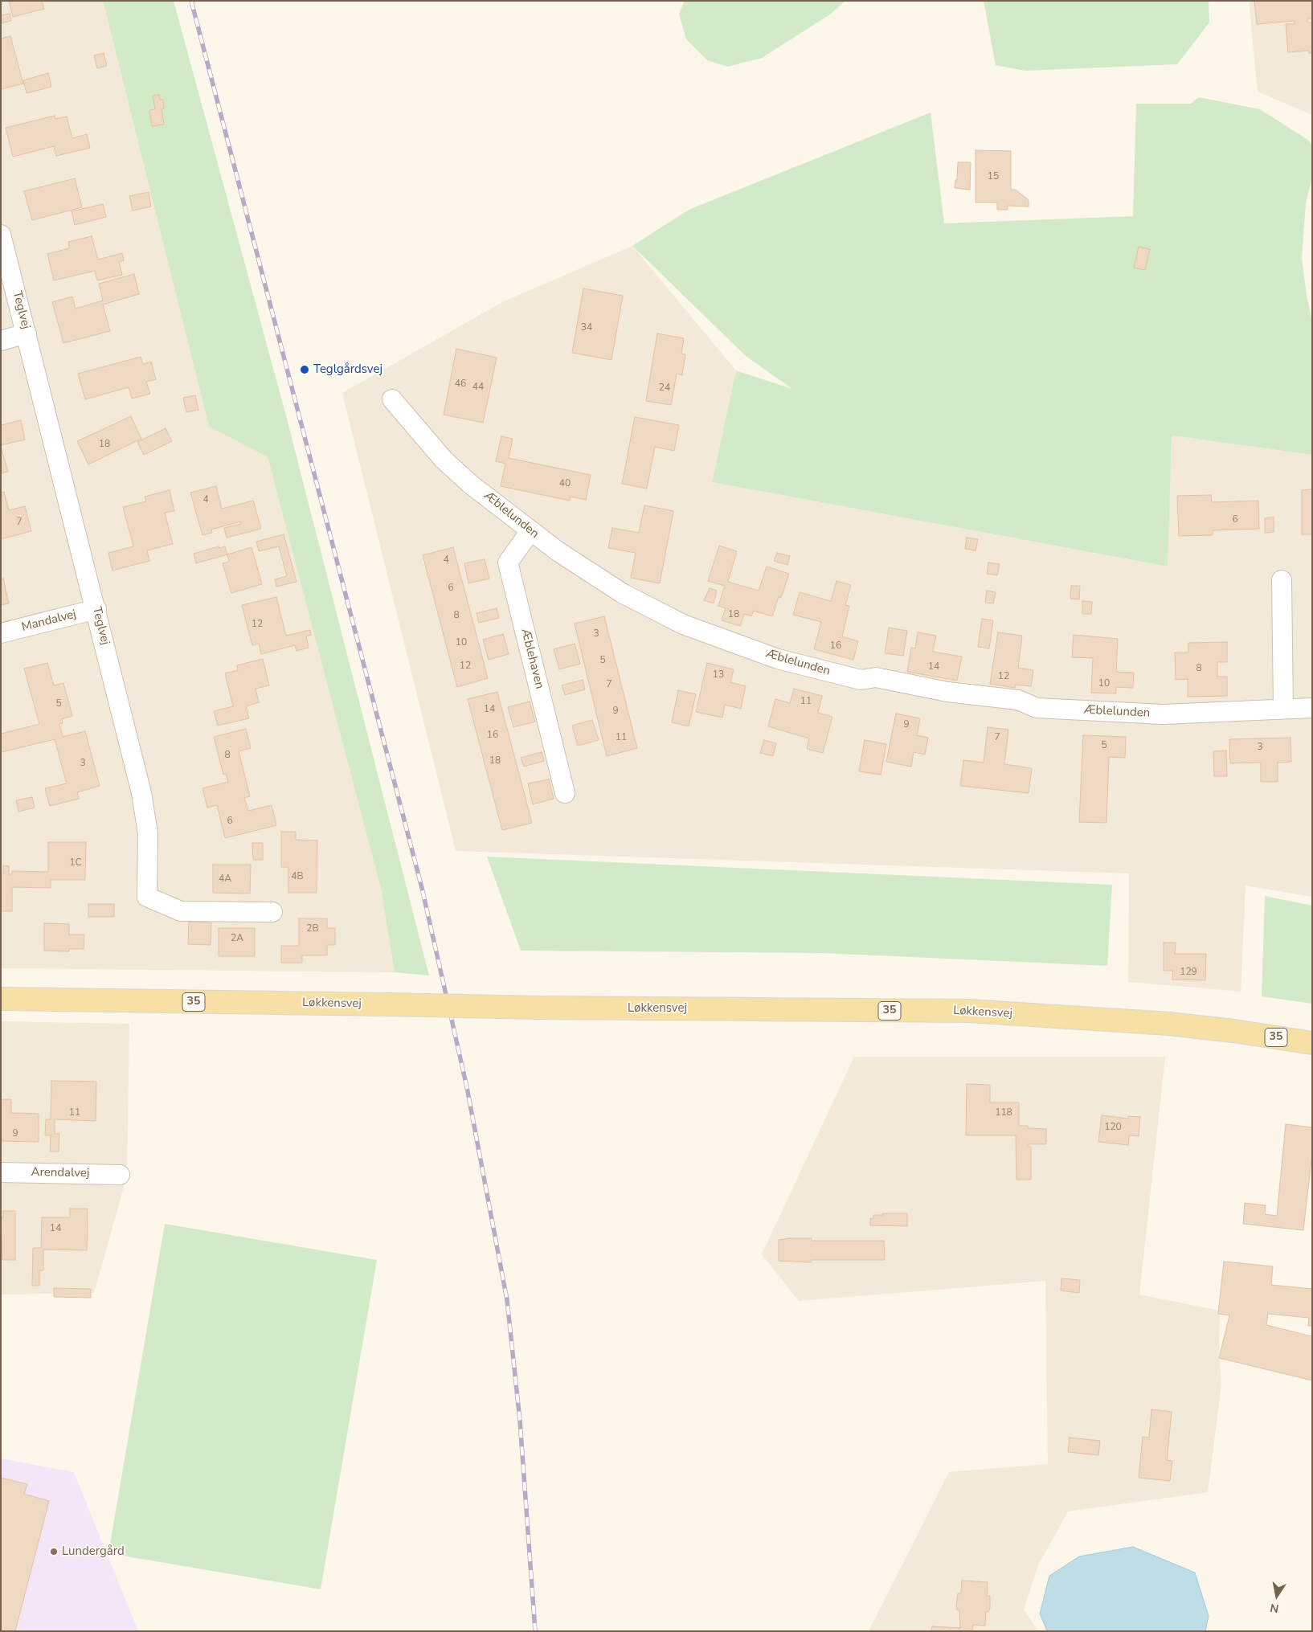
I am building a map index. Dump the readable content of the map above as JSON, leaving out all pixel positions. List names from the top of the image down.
{
  "streets": {
    "main road": ["35", "Løkkensvej"],
    "street": [
      "Teglvej",
      "Æblelunden",
      "Mandalvej",
      "Æblehaven",
      "Arendalvej"
    ]
  },
  "crossings": [
    ["Teglvej", "Mandalvej"],
    ["Æblelunden", "Æblehaven"]
  ],
  "places": ["Teglgårdsvej", "Lundergård"],
  "house_numbers": [
    "15",
    "34",
    "46",
    "44",
    "24",
    "18",
    "40",
    "4",
    "6",
    "7",
    "4",
    "6",
    "18",
    "8",
    "12",
    "3",
    "10",
    "16",
    "5",
    "12",
    "14",
    "8",
    "13",
    "12",
    "10",
    "7",
    "11",
    "5",
    "14",
    "9",
    "9",
    "16",
    "11",
    "7",
    "5",
    "3",
    "8",
    "18",
    "3",
    "6",
    "1C",
    "4B",
    "4A",
    "2B",
    "2A",
    "129",
    "11",
    "118",
    "120",
    "9",
    "14"
  ],
  "north": "bottom"
}
